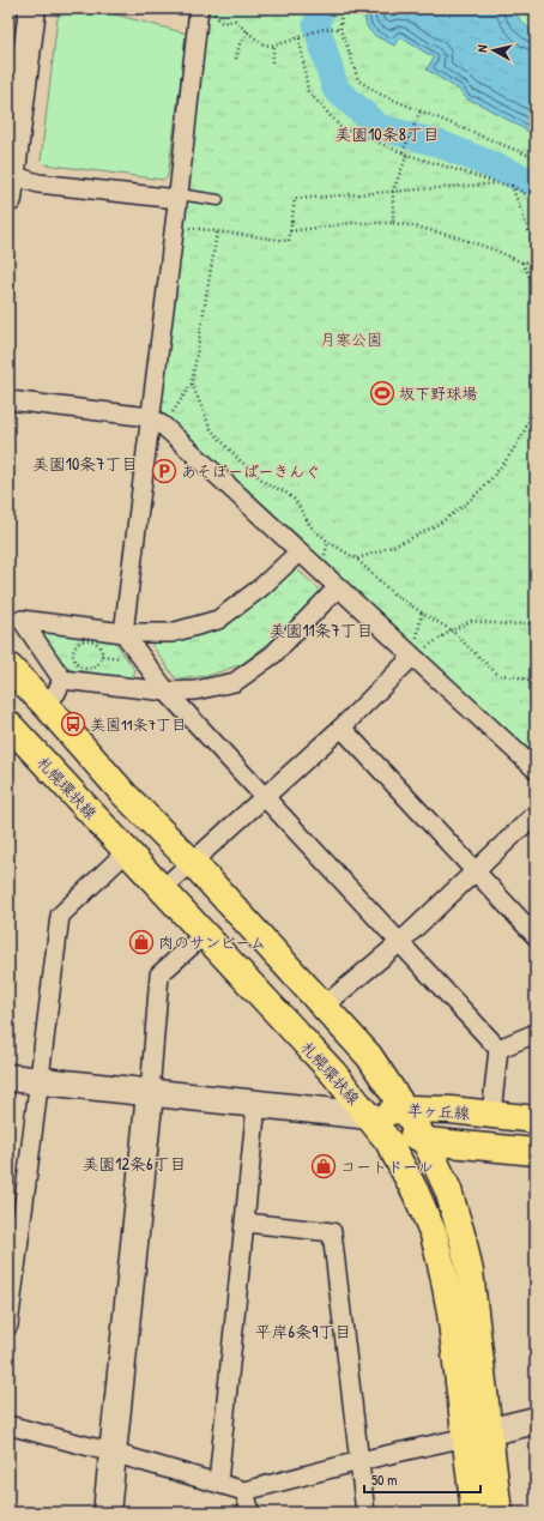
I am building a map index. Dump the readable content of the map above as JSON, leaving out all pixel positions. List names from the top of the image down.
{
  "streets": {
    "main road": ["札幌環状線", "羊ヶ丘線"]
  },
  "crossings": [
    ["札幌環状線", "羊ヶ丘線"]
  ],
  "districts": [
    "美園10条8丁目",
    "美園10条7丁目",
    "美園11条7丁目",
    "美園12条6丁目",
    "平岸6条9丁目"
  ],
  "parks": ["月寒公園"],
  "places": {
    "sports": ["坂下野球場"],
    "parking": ["あそぼーぱーきんぐ"],
    "bus stop": ["美園11条7丁目"],
    "shop": ["肉のサンビーム", "コートドール"]
  },
  "scale_bar": "50 m",
  "north": "left"
}
